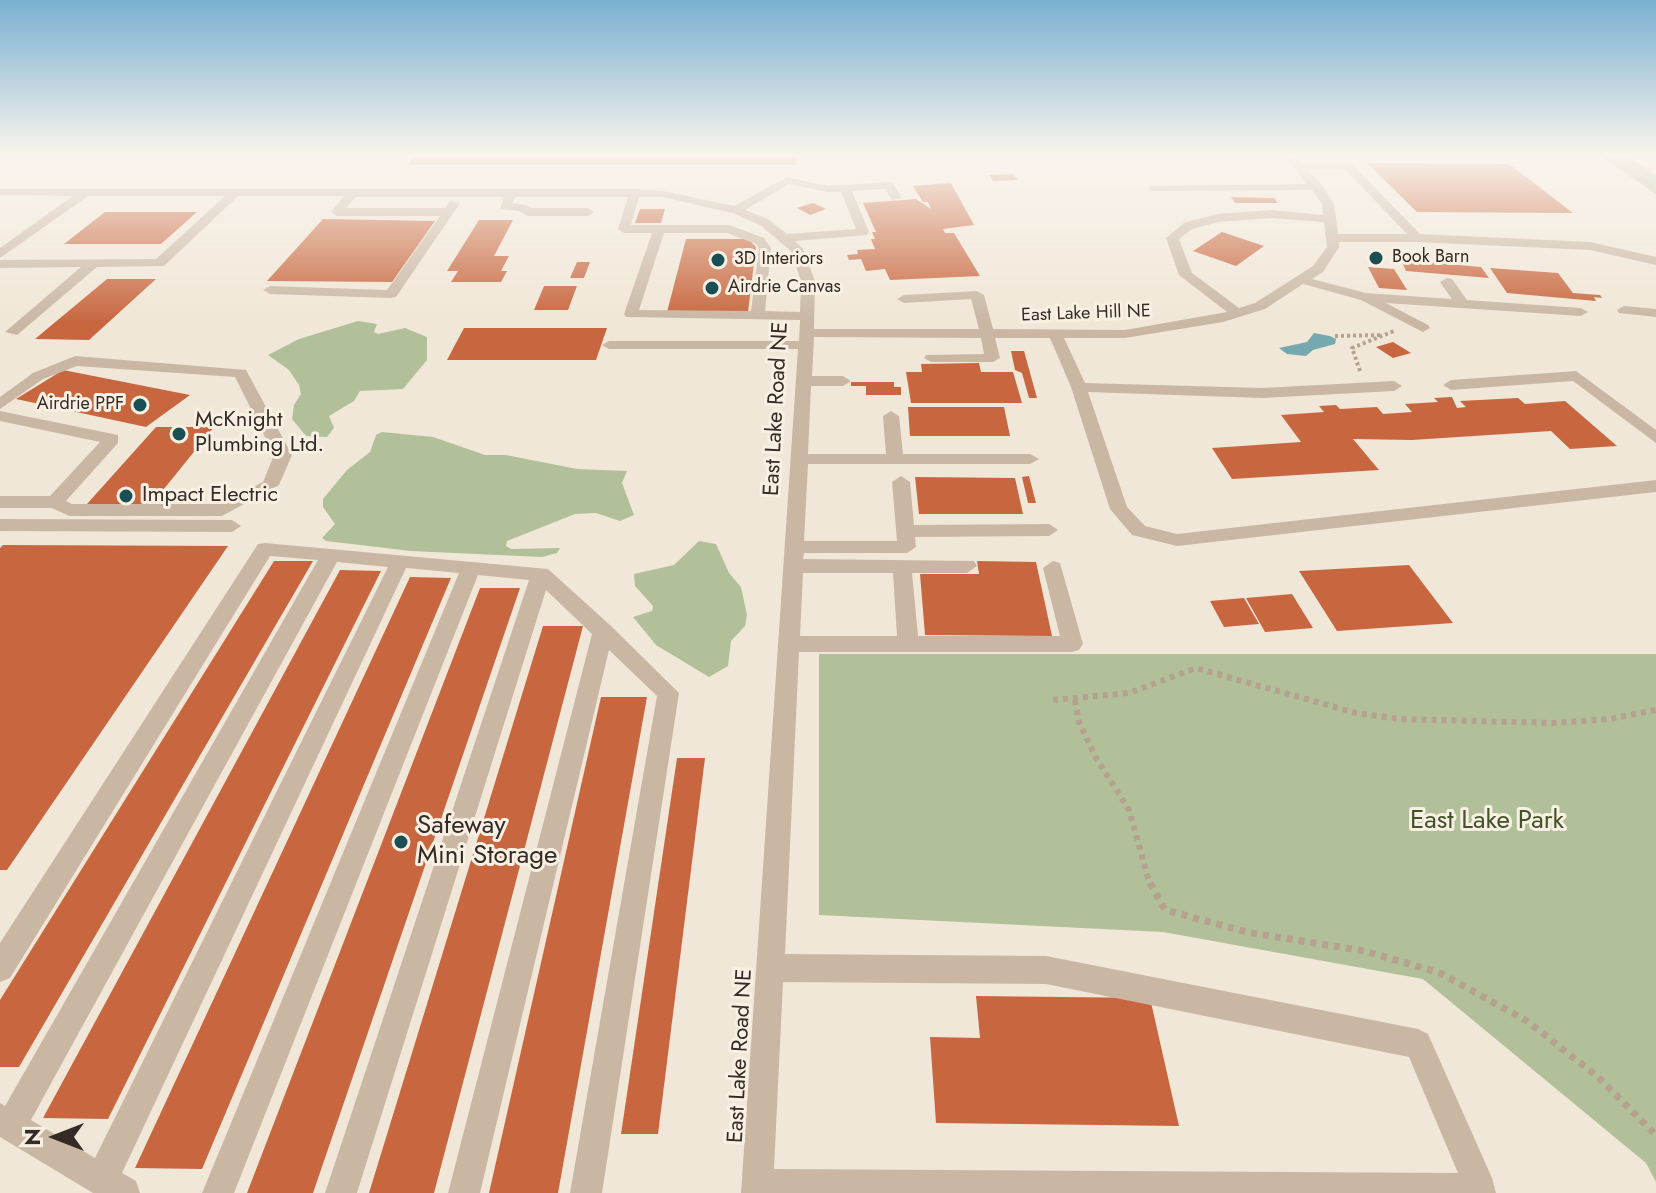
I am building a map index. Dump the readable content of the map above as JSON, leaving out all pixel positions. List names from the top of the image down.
{
  "streets": {
    "street": ["East Lake Hill NE", "East Lake Road NE"]
  },
  "crossings": [
    ["East Lake Hill NE", "East Lake Road NE"]
  ],
  "parks": ["East Lake Park"],
  "places": [
    "Book Barn",
    "3D Interiors",
    "Airdrie Canvas",
    "Airdrie PPF",
    "McKnight Plumbing Ltd.",
    "Impact Electric",
    "Safeway Mini Storage"
  ],
  "north": "left"
}
